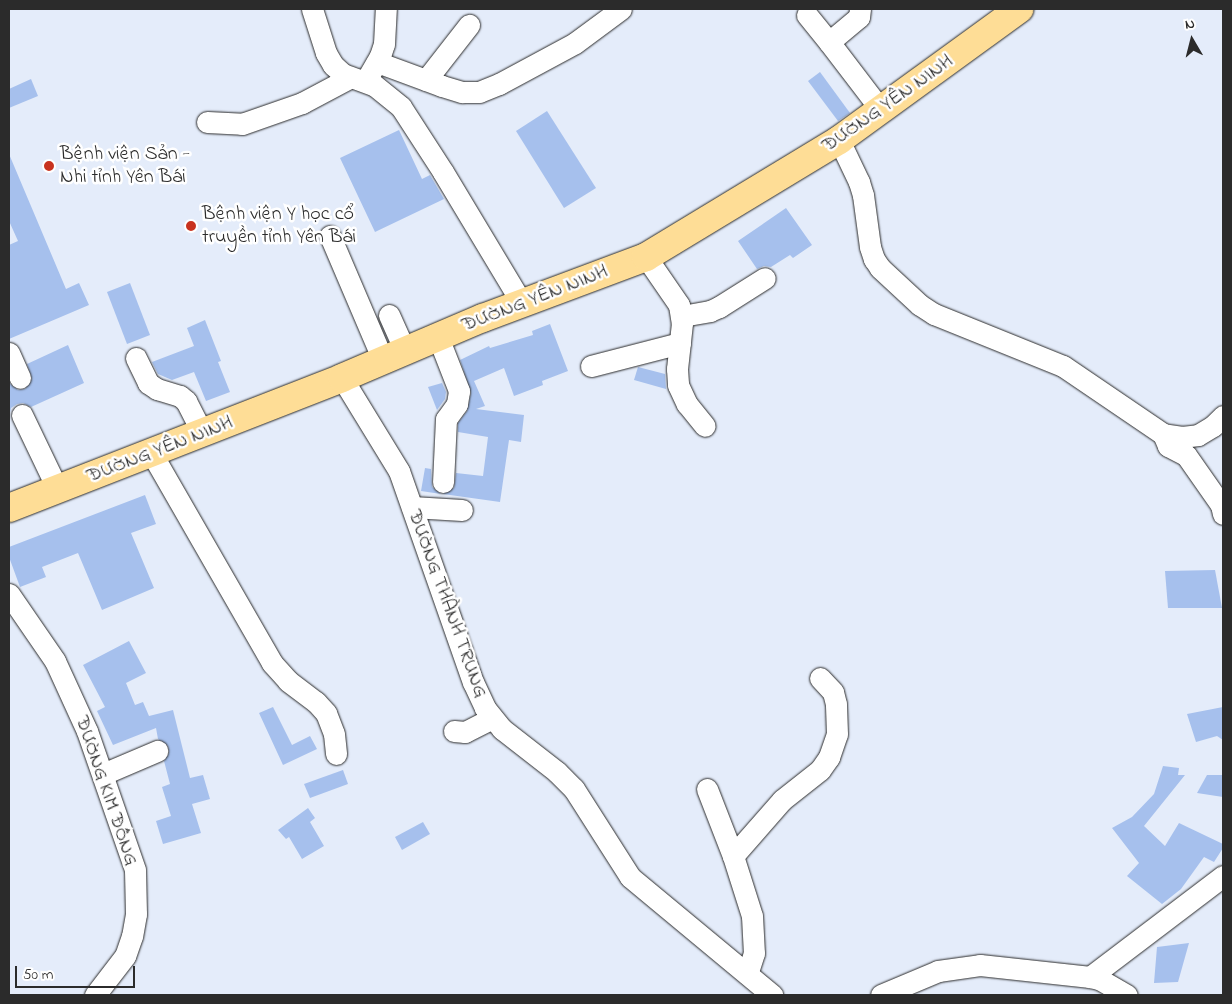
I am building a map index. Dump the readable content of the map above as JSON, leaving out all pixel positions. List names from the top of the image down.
{
  "streets": {
    "main road": ["ĐƯỜNG YÊN NINH"],
    "street": ["ĐƯỜNG THÀNH TRUNG", "ĐƯỜNG KIM ĐỒNG"]
  },
  "crossings": [
    ["ĐƯỜNG YÊN NINH", "ĐƯỜNG THÀNH TRUNG"]
  ],
  "places": ["Bệnh viện Sản - Nhi tỉnh Yên Bái", "Bệnh viện Y học cổ truyền tỉnh Yên Bái"],
  "scale_bar": "50 m",
  "north": "top"
}
